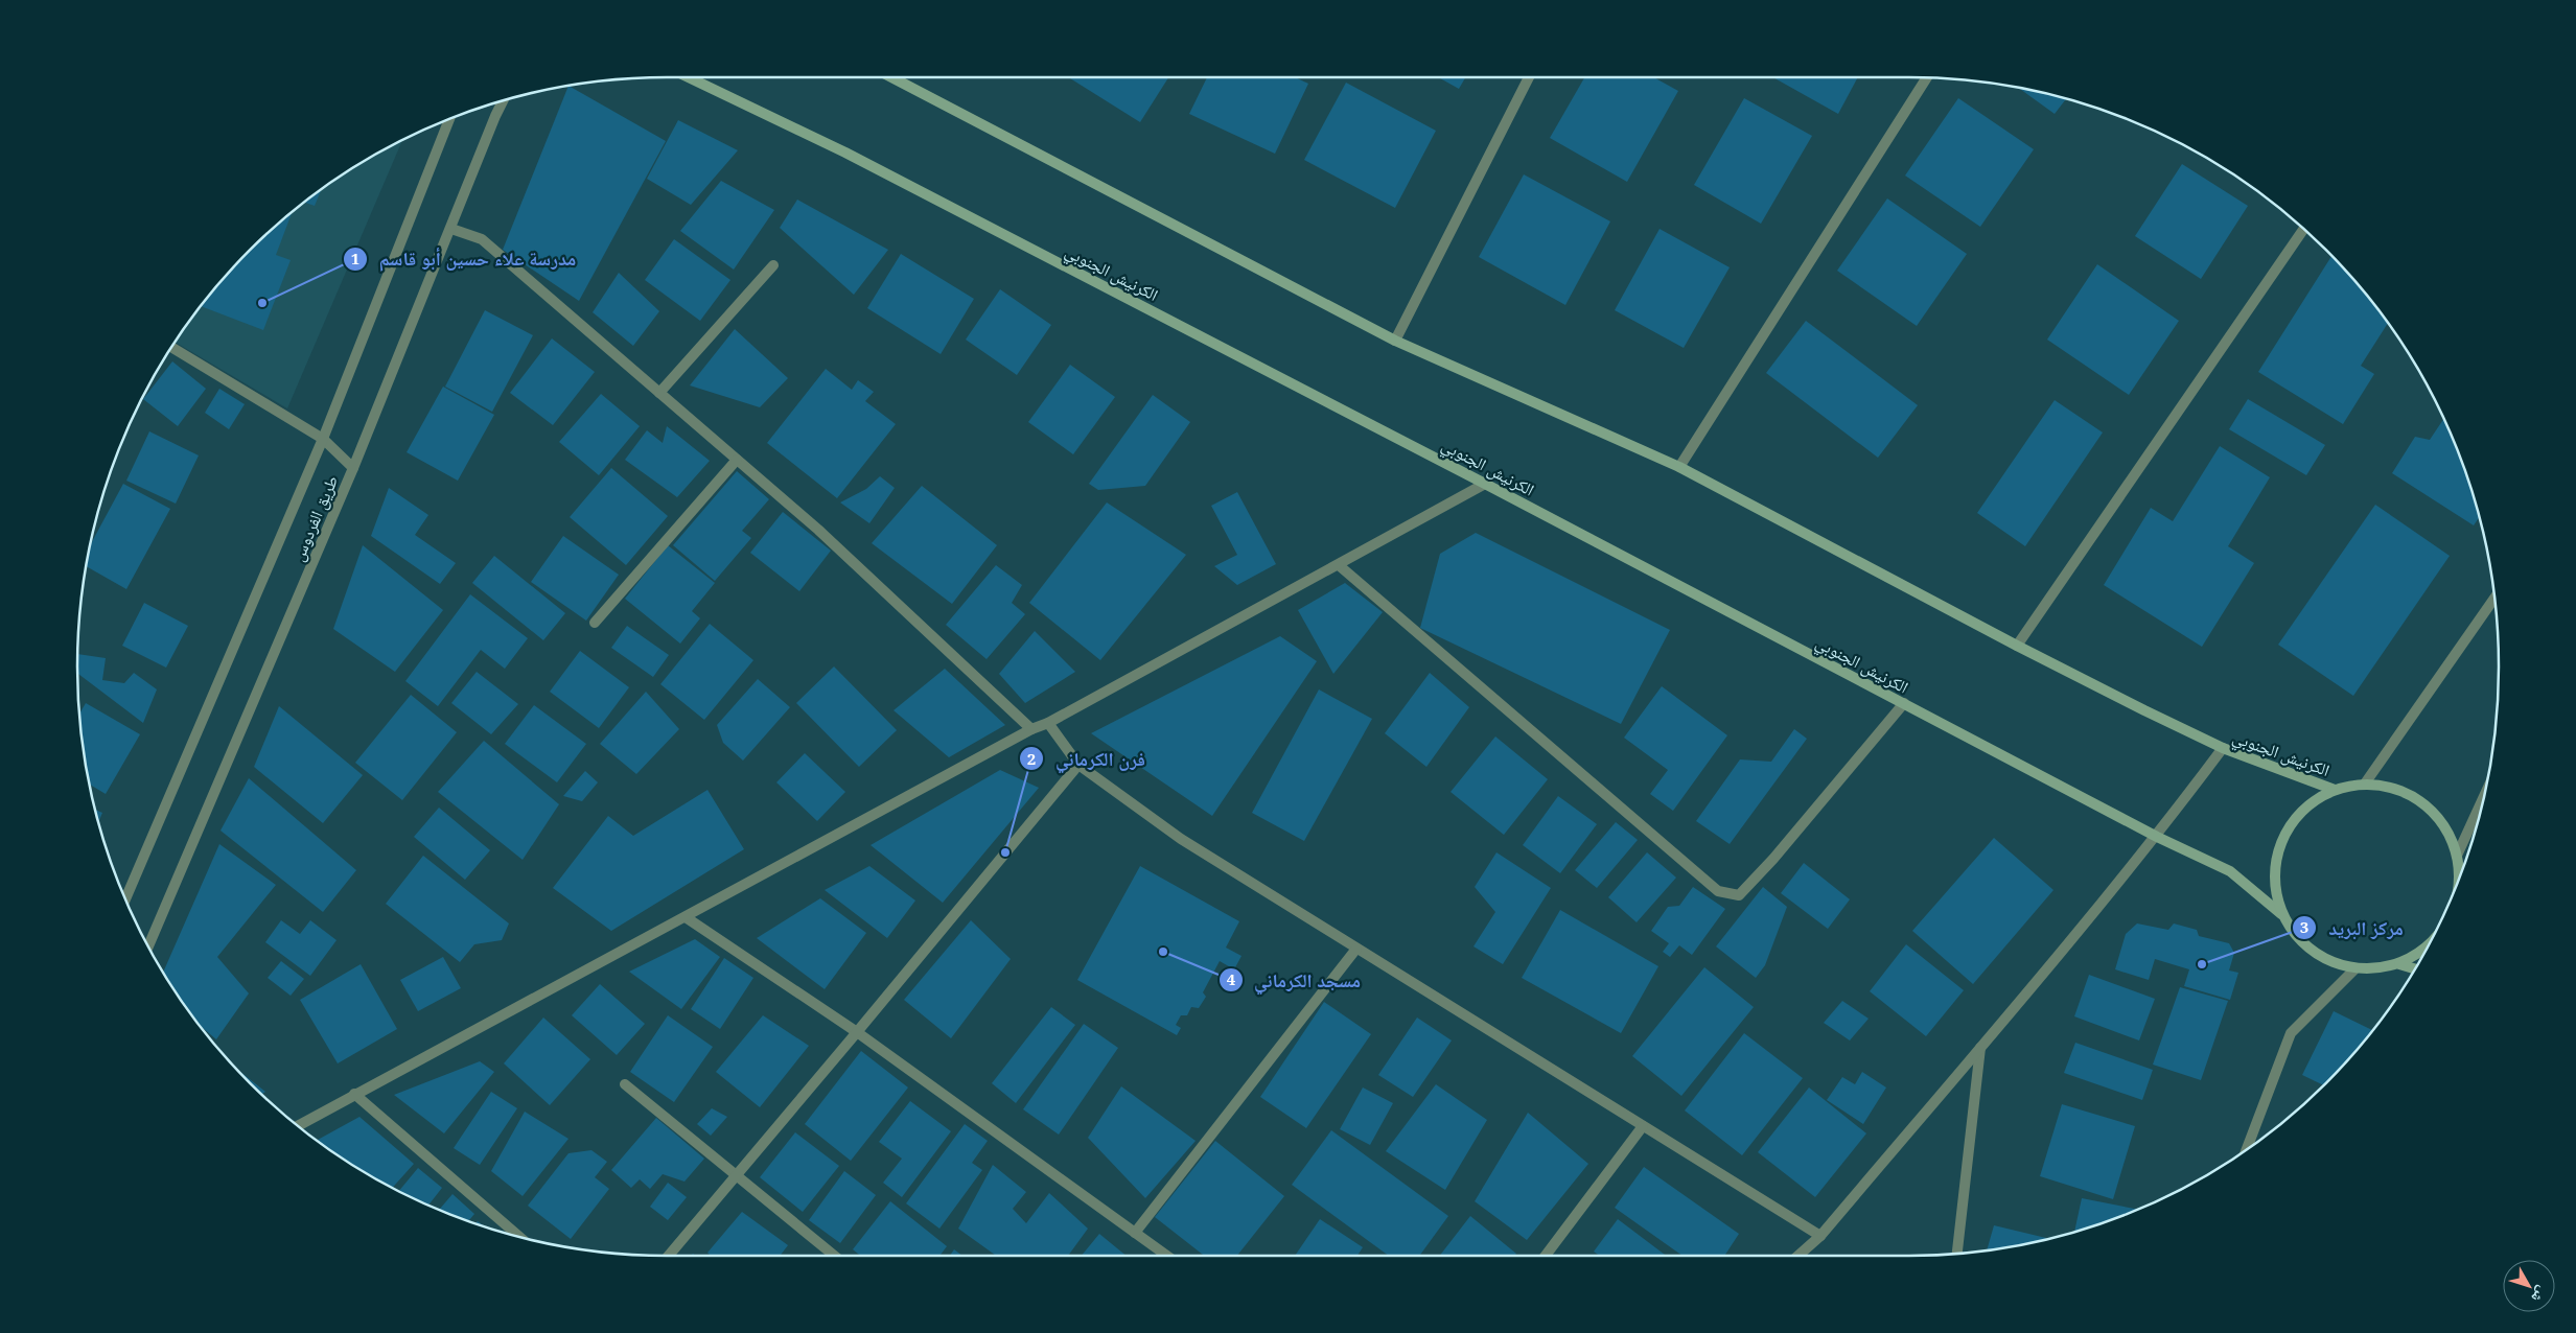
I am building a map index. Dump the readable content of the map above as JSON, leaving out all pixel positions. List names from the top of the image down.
{
  "streets": {
    "main road": ["الكرنيش الجنوبي"],
    "street": ["طريق الفردوس"]
  },
  "places": [
    "مدرسة علاء حسين أبو قاسم",
    "فرن الكرماني",
    "مسجد الكرماني",
    "مركز البريد"
  ],
  "north": "bottom right"
}
